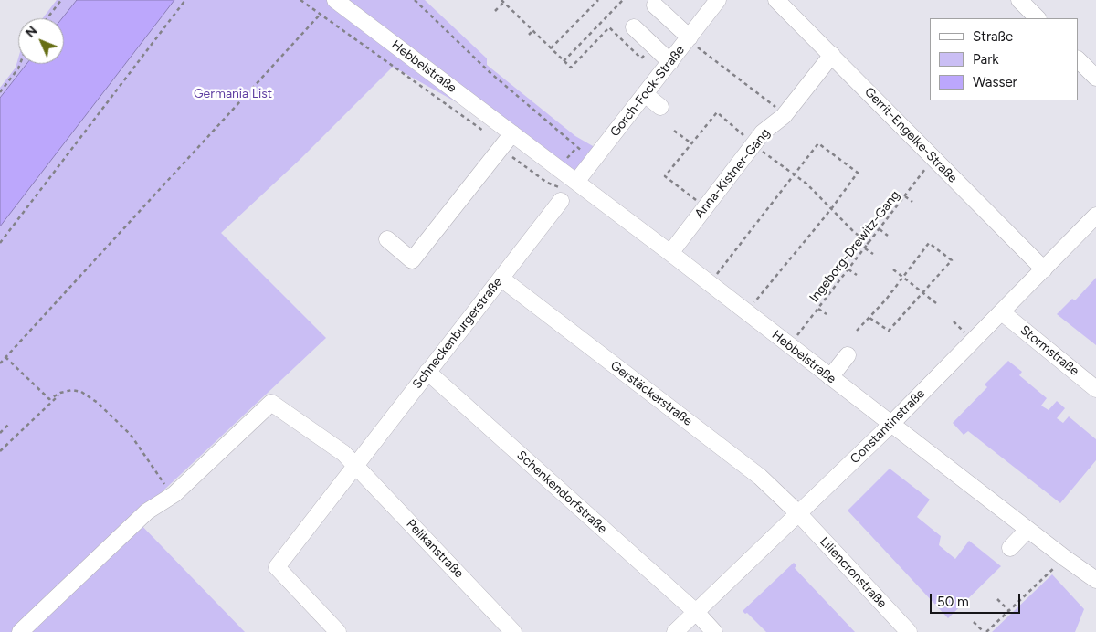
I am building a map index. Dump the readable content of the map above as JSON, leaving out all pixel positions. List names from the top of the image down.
{
  "streets": {
    "street": [
      "Hebbelstraße",
      "Gorch-Fock-Straße",
      "Gerrit-Engelke-Straße",
      "Anna-Kistner-Gang",
      "Schneckenburgerstraße",
      "Stormstraße",
      "Gerstäckerstraße",
      "Constantinstraße",
      "Schenkendorfstraße",
      "Pelikanstraße",
      "Liliencronstraße"
    ],
    "path": ["Ingeborg-Drewitz-Gang"]
  },
  "crossings": [
    ["Hebbelstraße", "Gorch-Fock-Straße"],
    ["Hebbelstraße", "Anna-Kistner-Gang"],
    ["Hebbelstraße", "Schneckenburgerstraße"],
    ["Hebbelstraße", "Constantinstraße"],
    ["Gorch-Fock-Straße", "Schneckenburgerstraße"],
    ["Gerrit-Engelke-Straße", "Anna-Kistner-Gang"],
    ["Gerrit-Engelke-Straße", "Constantinstraße"],
    ["Schneckenburgerstraße", "Gerstäckerstraße"],
    ["Schneckenburgerstraße", "Schenkendorfstraße"],
    ["Schneckenburgerstraße", "Pelikanstraße"],
    ["Stormstraße", "Constantinstraße"],
    ["Gerstäckerstraße", "Constantinstraße"],
    ["Gerstäckerstraße", "Liliencronstraße"],
    ["Constantinstraße", "Schenkendorfstraße"],
    ["Constantinstraße", "Liliencronstraße"]
  ],
  "parks": ["Germania List"],
  "legend": ["Straße", "Park", "Wasser"],
  "scale_bar": "50 m",
  "north": "top left"
}
